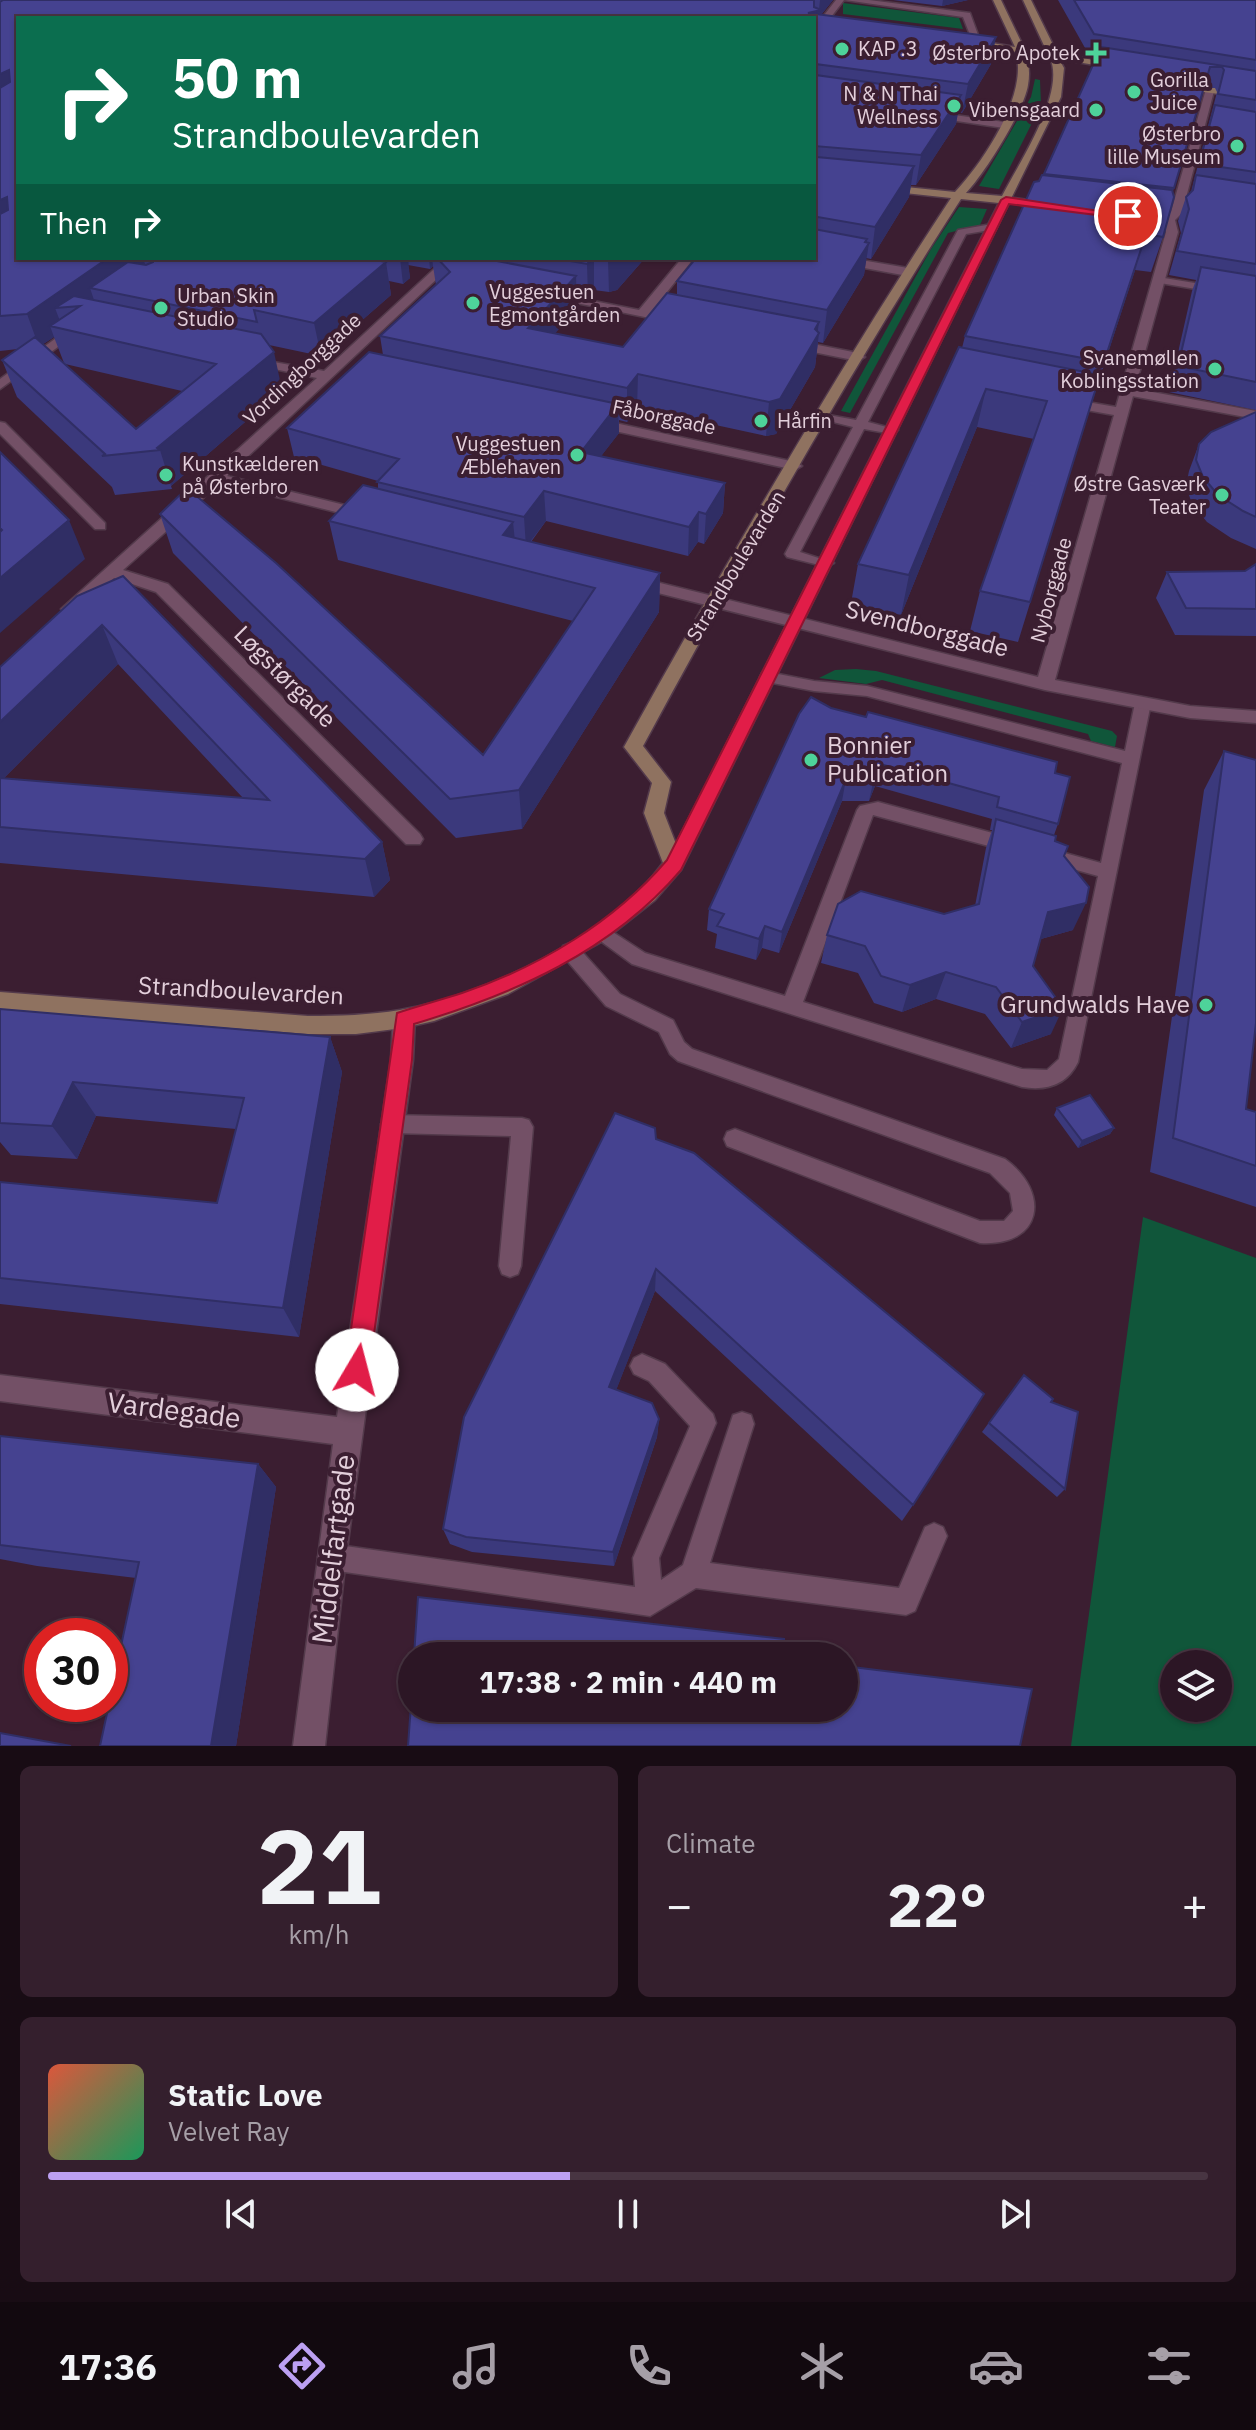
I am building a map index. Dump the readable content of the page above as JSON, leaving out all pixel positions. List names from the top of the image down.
{
  "streets": {
    "street": [
      "Vordingborggade",
      "Fåborggade",
      "Strandboulevarden",
      "Nyborggade",
      "Svendborggade",
      "Løgstørgade",
      "Vardegade",
      "Middelfartgade"
    ]
  },
  "crossings": [
    ["Vordingborggade", "Løgstørgade"],
    ["Fåborggade", "Strandboulevarden"],
    ["Strandboulevarden", "Svendborggade"],
    ["Strandboulevarden", "Middelfartgade"],
    ["Nyborggade", "Svendborggade"],
    ["Vardegade", "Middelfartgade"]
  ],
  "places": {
    "other": [
      "KAP .3",
      "Gorilla Juice",
      "N & N Thai Wellness",
      "Vibensgaard",
      "Østerbro lille Museum",
      "Vuggestuen Egmontgården",
      "Urban Skin Studio",
      "Svanemøllen Koblingsstation",
      "Hårfin",
      "Vuggestuen Æblehaven",
      "Kunstkælderen på Østerbro",
      "Østre Gasværk Teater",
      "Bonnier Publication",
      "Grundwalds Have"
    ],
    "health": ["Østerbro Apotek"]
  },
  "page": {
    "turn": ["50 m", "Strandboulevarden"],
    "then": "Then",
    "limit": "30",
    "trip": "17:38 · 2 min · 440 m",
    "tile": [
      ["21", "km/h"],
      "Climate"
    ],
    "heat": ["−", "22°", "+"],
    "song": ["Static Love", "Velvet Ray"],
    "tabs": "17:36"
  }
}
